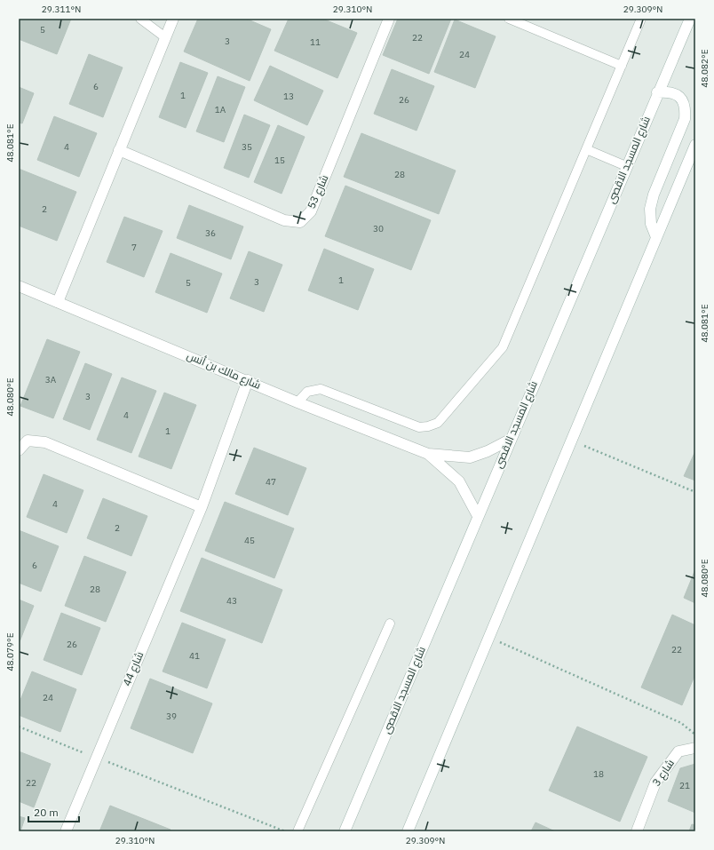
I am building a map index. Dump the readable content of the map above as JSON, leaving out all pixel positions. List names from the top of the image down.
{
  "streets": {
    "street": [
      "شارع المسجد الاقصى",
      "شارع 53",
      "شارع مالك بن أنس",
      "شارع 44",
      "شارع 3"
    ]
  },
  "crossings": [
    ["شارع المسجد الاقصى", "شارع مالك بن أنس"],
    ["شارع مالك بن أنس", "شارع 44"]
  ],
  "house_numbers": [
    "5",
    "22",
    "3",
    "11",
    "24",
    "6",
    "1",
    "13",
    "26",
    "1A",
    "4",
    "35",
    "15",
    "28",
    "2",
    "30",
    "36",
    "7",
    "1",
    "3",
    "5",
    "3A",
    "3",
    "4",
    "1",
    "47",
    "4",
    "2",
    "45",
    "6",
    "28",
    "43",
    "26",
    "22",
    "41",
    "24",
    "39",
    "18",
    "22",
    "21"
  ],
  "scale_bar": "20 m",
  "coordinates": [
    "29.311°N",
    "29.310°N",
    "29.309°N",
    "48.082°E",
    "48.081°E",
    "48.080°E",
    "48.079°E"
  ]
}
